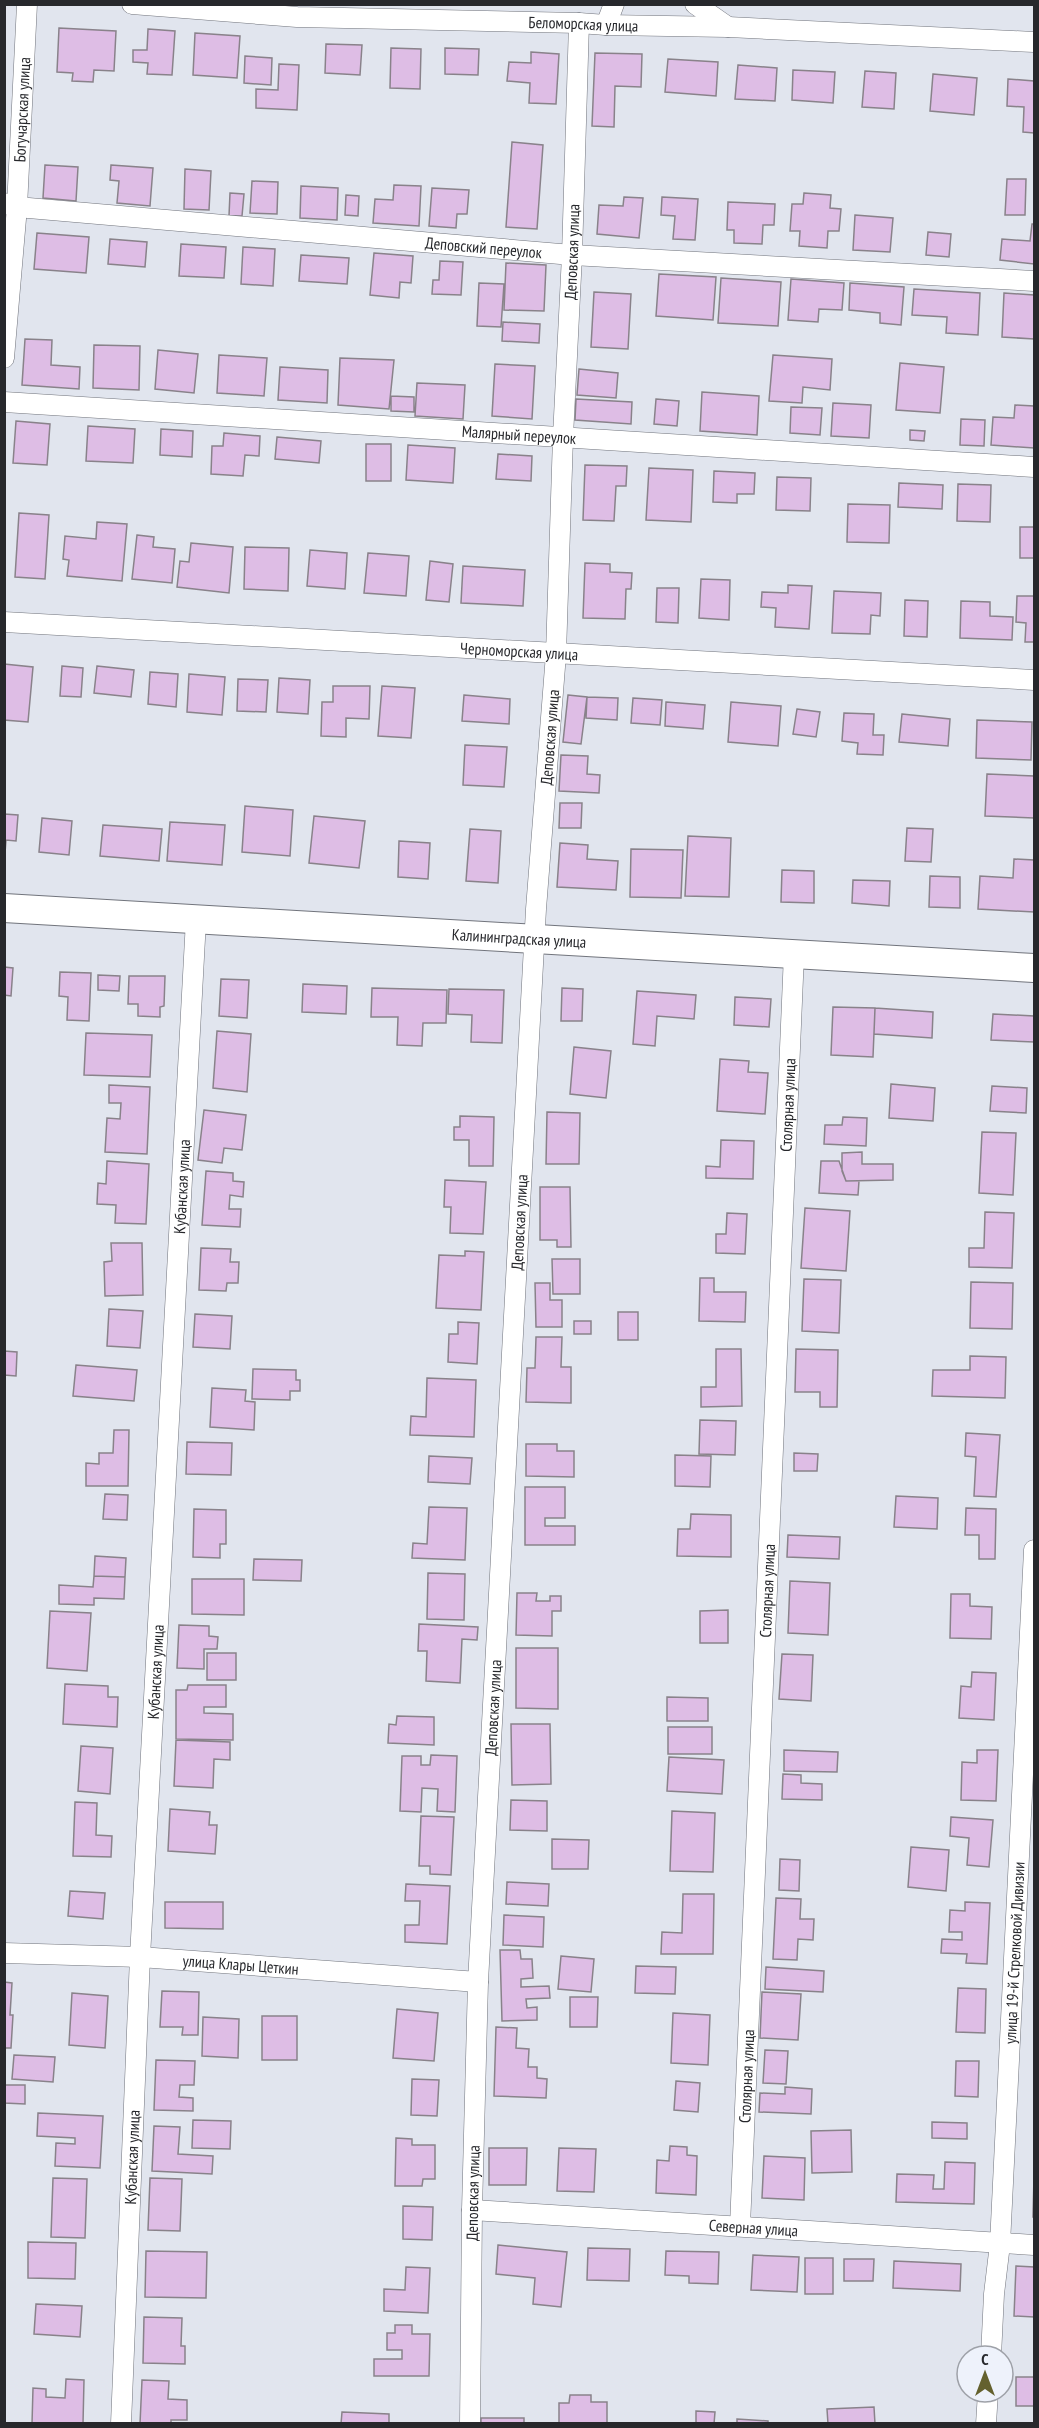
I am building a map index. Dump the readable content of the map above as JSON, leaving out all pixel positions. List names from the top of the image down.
{
  "streets": {
    "main road": ["Калининградская улица"],
    "street": [
      "Беломорская улица",
      "Богучарская улица",
      "Деповский переулок",
      "Деповская улица",
      "Малярный переулок",
      "Черноморская улица",
      "Столярная улица",
      "Кубанская улица",
      "улица 19-й Стрелковой Дивизии",
      "улица Клары Цеткин",
      "Северная улица"
    ]
  },
  "crossings": [
    ["Беломорская улица", "Деповская улица"],
    ["Богучарская улица", "Деповский переулок"],
    ["Деповский переулок", "Деповская улица"],
    ["Деповская улица", "Малярный переулок"],
    ["Деповская улица", "Черноморская улица"],
    ["Деповская улица", "Калининградская улица"],
    ["Деповская улица", "улица Клары Цеткин"],
    ["Деповская улица", "Северная улица"],
    ["Калининградская улица", "Столярная улица"],
    ["Калининградская улица", "Кубанская улица"],
    ["Столярная улица", "Северная улица"],
    ["Кубанская улица", "улица Клары Цеткин"],
    ["улица 19-й Стрелковой Дивизии", "Северная улица"]
  ],
  "north": "top"
}
